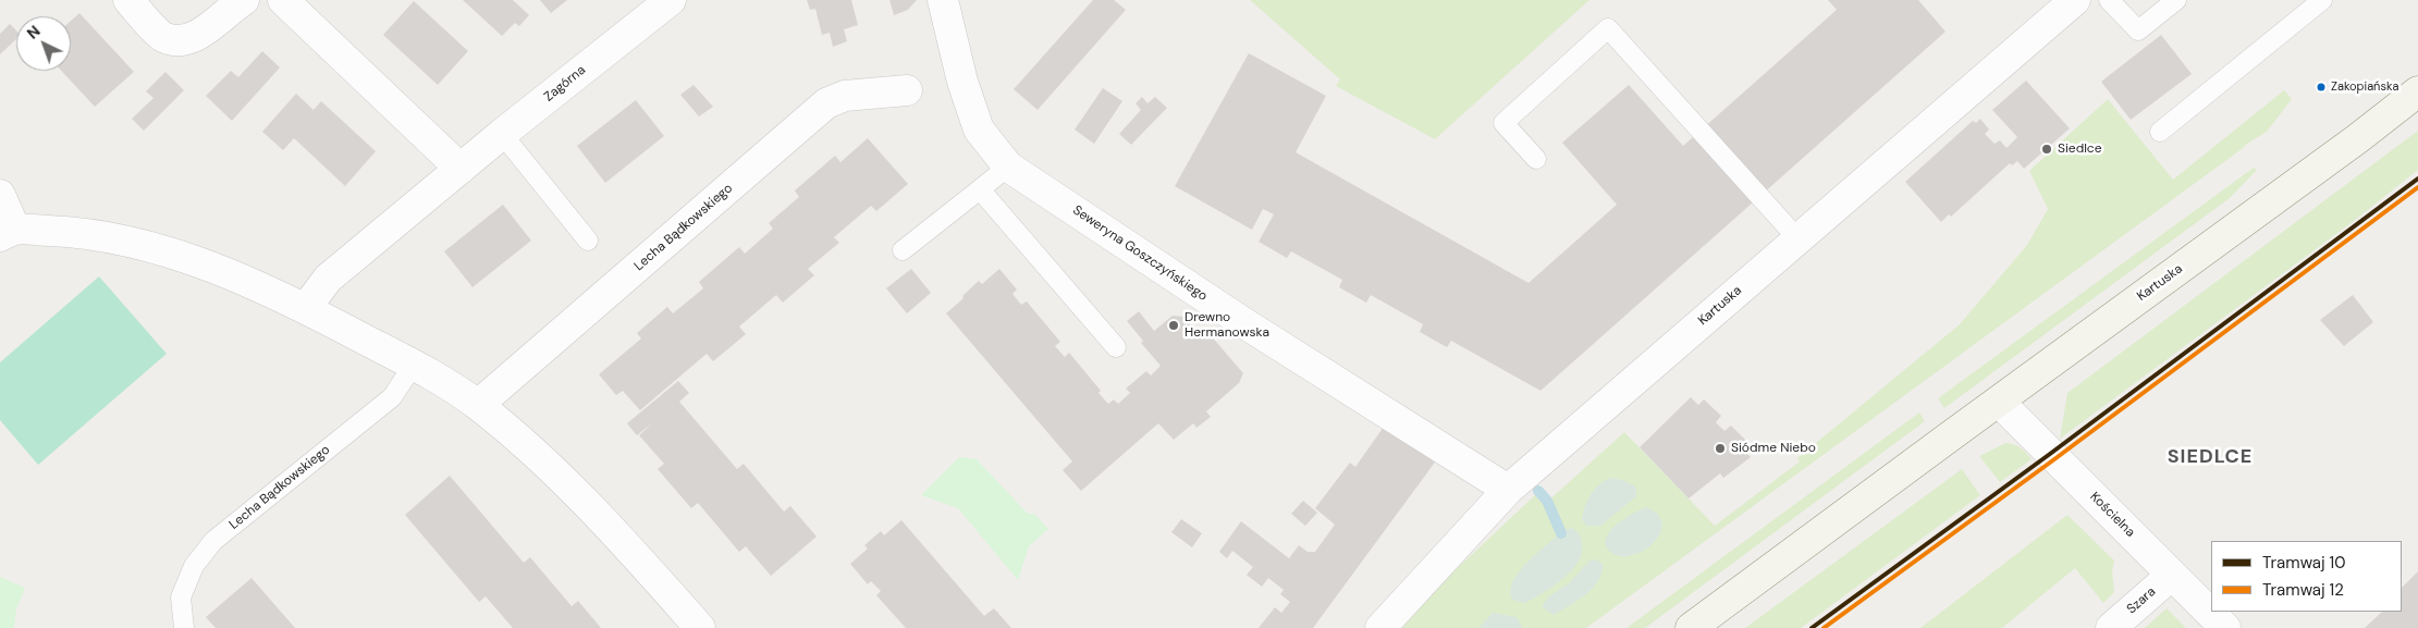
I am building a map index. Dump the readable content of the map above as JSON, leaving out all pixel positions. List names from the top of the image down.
{
  "streets": {
    "main road": ["Kartuska"],
    "street": [
      "Zagórna",
      "Lecha Bądkowskiego",
      "Seweryna Goszczyńskiego",
      "Kościelna",
      "Szara"
    ]
  },
  "crossings": [
    ["Seweryna Goszczyńskiego", "Kartuska"],
    ["Kartuska", "Kościelna"],
    ["Kościelna", "Szara"]
  ],
  "districts": ["SIEDLCE"],
  "places": [
    "Zakopiańska",
    "Siedlce",
    "Drewno Hermanowska",
    "Siódme Niebo"
  ],
  "lines": ["tram line 10", "tram line 12"],
  "legend": ["Tramwaj 10", "Tramwaj 12"],
  "north": "top left"
}
